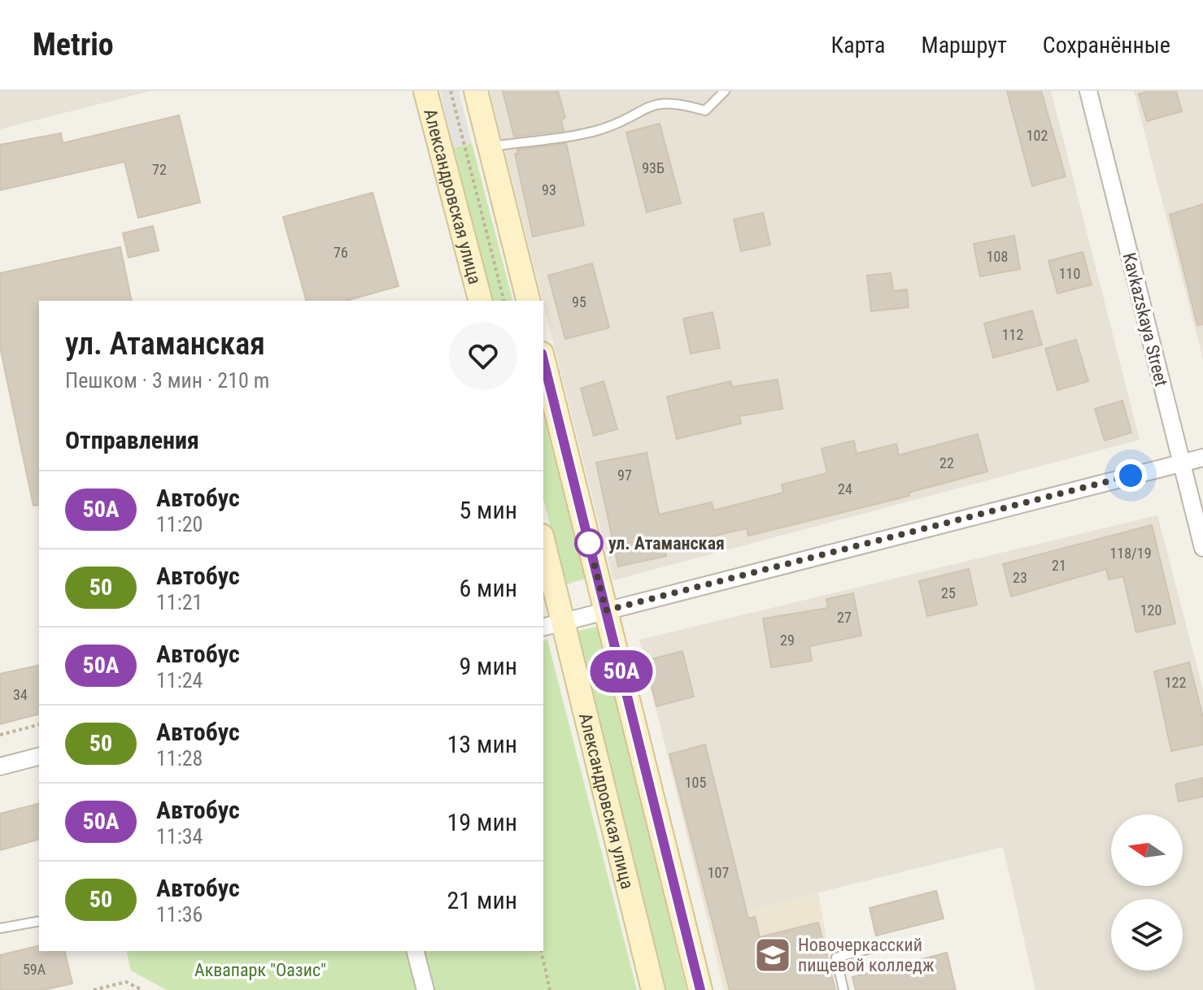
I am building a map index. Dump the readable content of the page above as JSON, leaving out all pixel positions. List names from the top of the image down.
{
  "streets": {
    "street": ["Александровская улица", "Kavkazskaya Street"]
  },
  "parks": ["Аквапарк \"Оазис\""],
  "places": {
    "other": ["ул. Атаманская"],
    "school or university": ["Новочеркасский пищевой колледж"]
  },
  "lines": ["bus line 50А"],
  "house_numbers": [
    "102",
    "93Б",
    "72",
    "93",
    "76",
    "108",
    "110",
    "95",
    "112",
    "22",
    "97",
    "24",
    "118/19",
    "21",
    "23",
    "25",
    "120",
    "27",
    "29",
    "122",
    "34",
    "105",
    "107",
    "59А"
  ],
  "north": "left",
  "page": {
    "header": "Metrio",
    "nav": ["Карта", "Маршрут", "Сохранённые"],
    "on_map": "50А",
    "heading": [
      ["ул. Атаманская", "Пешком · 3 мин · 210 m"],
      "Отправления"
    ],
    "list": [
      {
        "mark": "50А",
        "name": "Автобус",
        "note": "11:20",
        "value": "5 мин"
      },
      {
        "mark": "50",
        "name": "Автобус",
        "note": "11:21",
        "value": "6 мин"
      },
      {
        "mark": "50А",
        "name": "Автобус",
        "note": "11:24",
        "value": "9 мин"
      },
      {
        "mark": "50",
        "name": "Автобус",
        "note": "11:28",
        "value": "13 мин"
      },
      {
        "mark": "50А",
        "name": "Автобус",
        "note": "11:34",
        "value": "19 мин"
      },
      {
        "mark": "50",
        "name": "Автобус",
        "note": "11:36",
        "value": "21 мин"
      }
    ]
  }
}
